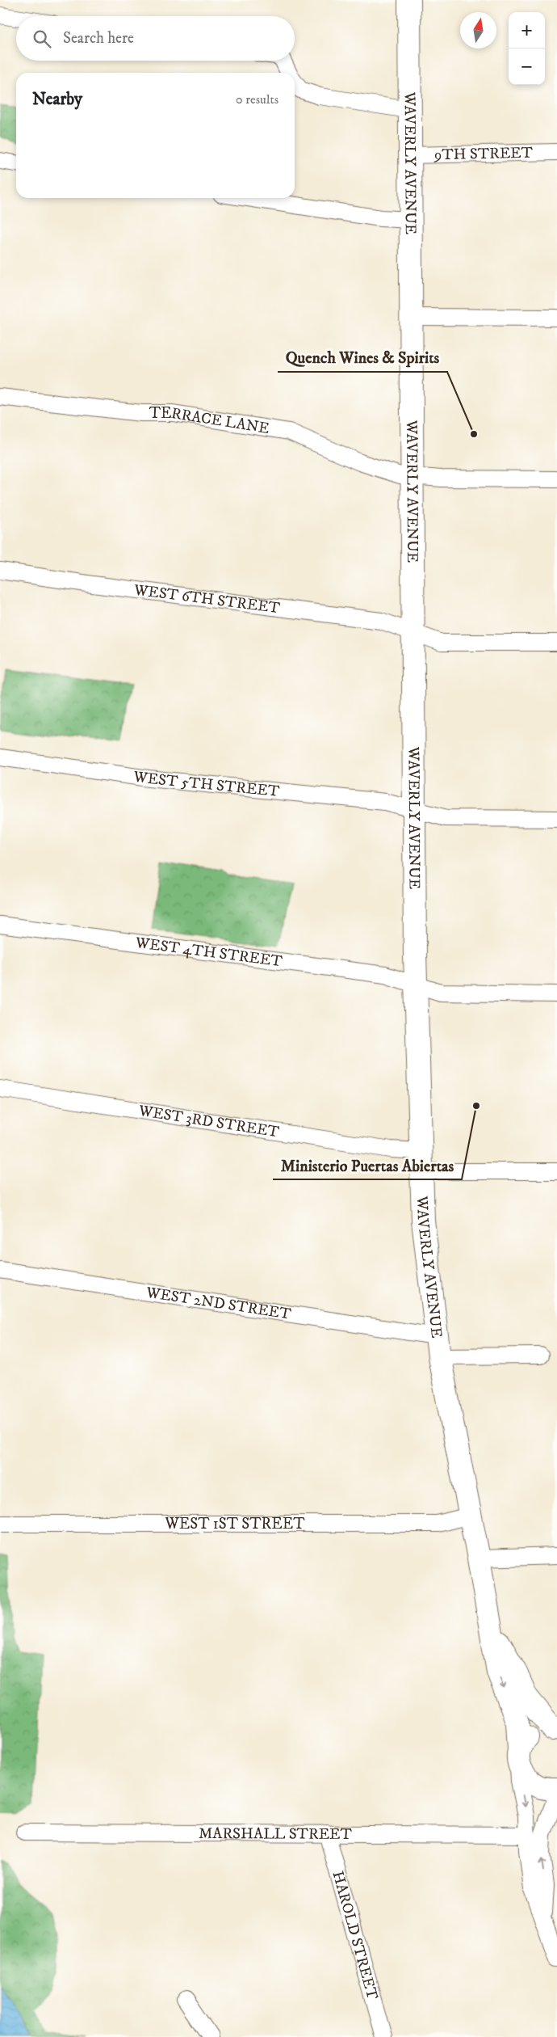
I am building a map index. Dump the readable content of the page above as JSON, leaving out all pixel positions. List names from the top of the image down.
{
  "streets": {
    "main road": ["WAVERLY AVENUE"],
    "street": [
      "9TH STREET",
      "TERRACE LANE",
      "WEST 6TH STREET",
      "WEST 5TH STREET",
      "WEST 4TH STREET",
      "WEST 3RD STREET",
      "WEST 2ND STREET",
      "WEST 1ST STREET",
      "MARSHALL STREET",
      "HAROLD STREET"
    ]
  },
  "crossings": [
    ["9TH STREET", "WAVERLY AVENUE"],
    ["WAVERLY AVENUE", "TERRACE LANE"],
    ["WAVERLY AVENUE", "WEST 6TH STREET"],
    ["WAVERLY AVENUE", "WEST 5TH STREET"],
    ["WAVERLY AVENUE", "WEST 4TH STREET"],
    ["WAVERLY AVENUE", "WEST 3RD STREET"],
    ["WAVERLY AVENUE", "WEST 2ND STREET"],
    ["WAVERLY AVENUE", "WEST 1ST STREET"],
    ["WAVERLY AVENUE", "MARSHALL STREET"],
    ["MARSHALL STREET", "HAROLD STREET"]
  ],
  "places": ["Quench Wines & Spirits", "Ministerio Puertas Abiertas"],
  "north": "top",
  "page": {
    "map_buttons": ["+", "−"],
    "search": "Search here",
    "heading": ["Nearby", "0 results"]
  }
}
